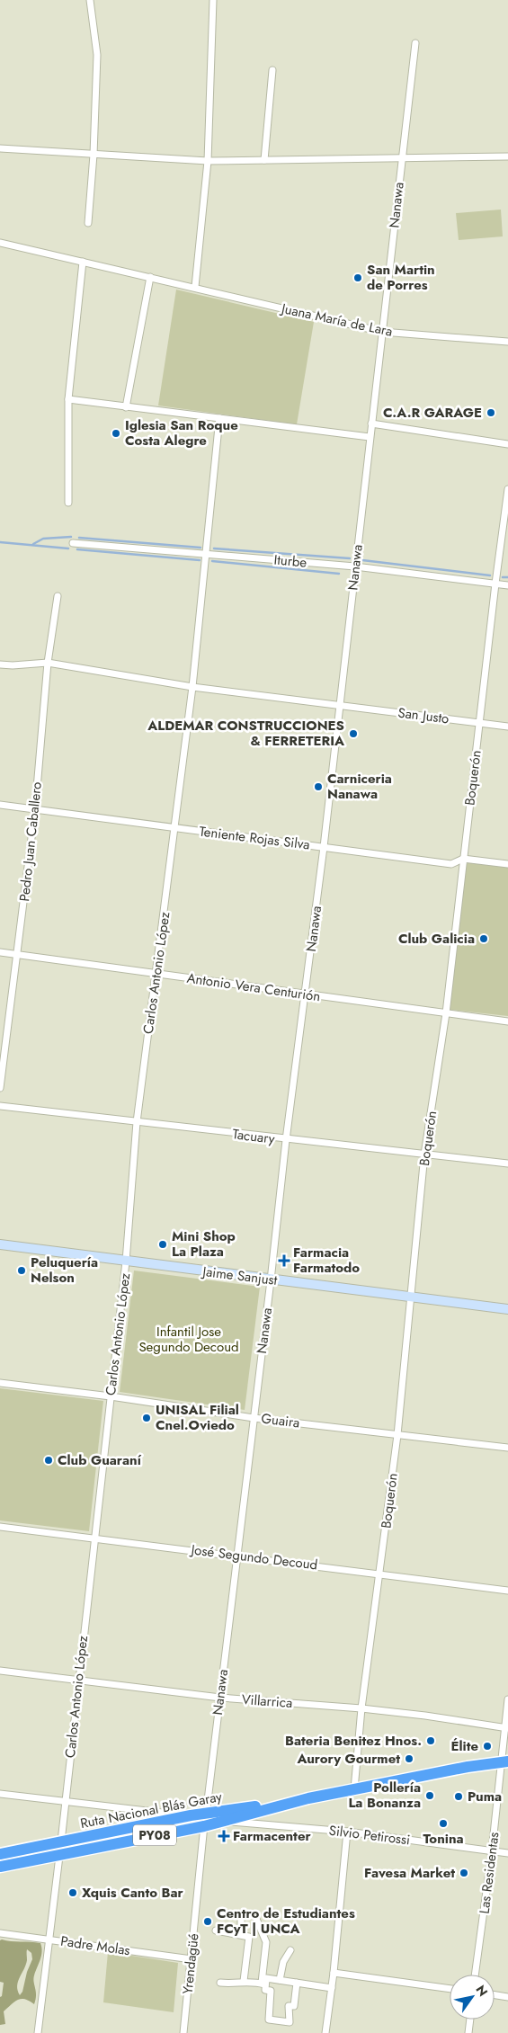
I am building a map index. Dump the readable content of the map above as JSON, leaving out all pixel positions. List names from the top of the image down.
{
  "streets": {
    "highway": ["Ruta Nacional Blás Garay", "PY08"],
    "main road": ["Jaime Sanjust"],
    "street": [
      "Nanawa",
      "Juana María de Lara",
      "Iturbe",
      "San Justo",
      "Boquerón",
      "Teniente Rojas Silva",
      "Pedro Juan Caballero",
      "Carlos Antonio López",
      "Antonio Vera Centurión",
      "Tacuary",
      "Guaira",
      "José Segundo Decoud",
      "Villarrica",
      "Silvio Petirossi",
      "Las Residentas",
      "Padre Molas",
      "Yrendagüé"
    ]
  },
  "crossings": [
    ["Nanawa", "Juana María de Lara"],
    ["Nanawa", "Iturbe"],
    ["Nanawa", "San Justo"],
    ["Nanawa", "Teniente Rojas Silva"],
    ["Nanawa", "Antonio Vera Centurión"],
    ["Nanawa", "Tacuary"],
    ["Nanawa", "Jaime Sanjust"],
    ["Nanawa", "Guaira"],
    ["Nanawa", "José Segundo Decoud"],
    ["Nanawa", "Villarrica"],
    ["Nanawa", "Ruta Nacional Blás Garay"],
    ["Nanawa", "Silvio Petirossi"],
    ["Nanawa", "Yrendagüé"],
    ["Iturbe", "Boquerón"],
    ["Iturbe", "Carlos Antonio López"],
    ["San Justo", "Boquerón"],
    ["San Justo", "Pedro Juan Caballero"],
    ["San Justo", "Carlos Antonio López"],
    ["Boquerón", "Teniente Rojas Silva"],
    ["Boquerón", "Antonio Vera Centurión"],
    ["Boquerón", "Tacuary"],
    ["Boquerón", "Jaime Sanjust"],
    ["Boquerón", "Guaira"],
    ["Boquerón", "José Segundo Decoud"],
    ["Boquerón", "Villarrica"],
    ["Boquerón", "Ruta Nacional Blás Garay"],
    ["Teniente Rojas Silva", "Pedro Juan Caballero"],
    ["Teniente Rojas Silva", "Carlos Antonio López"],
    ["Pedro Juan Caballero", "Antonio Vera Centurión"],
    ["Carlos Antonio López", "Antonio Vera Centurión"],
    ["Carlos Antonio López", "Tacuary"],
    ["Carlos Antonio López", "Jaime Sanjust"],
    ["Carlos Antonio López", "Guaira"],
    ["Carlos Antonio López", "José Segundo Decoud"],
    ["Carlos Antonio López", "Villarrica"],
    ["Carlos Antonio López", "Ruta Nacional Blás Garay"],
    ["Carlos Antonio López", "Padre Molas"],
    ["Villarrica", "Las Residentas"],
    ["Ruta Nacional Blás Garay", "Silvio Petirossi"],
    ["Ruta Nacional Blás Garay", "Las Residentas"],
    ["Ruta Nacional Blás Garay", "Yrendagüé"],
    ["Silvio Petirossi", "Las Residentas"],
    ["Silvio Petirossi", "Yrendagüé"],
    ["Padre Molas", "Yrendagüé"]
  ],
  "parks": ["Infantil Jose Segundo Decoud"],
  "places": {
    "other": [
      "San Martin de Porres",
      "C.A.R GARAGE",
      "Iglesia San Roque Costa Alegre",
      "ALDEMAR CONSTRUCCIONES & FERRETERIA",
      "Carniceria Nanawa",
      "Club Galicia",
      "Mini Shop La Plaza",
      "Peluquería Nelson",
      "UNISAL Filial Cnel.Oviedo",
      "Club Guaraní",
      "Bateria Benitez Hnos.",
      "Élite",
      "Aurory Gourmet",
      "Pollería La Bonanza",
      "Puma",
      "Tonina",
      "Favesa Market",
      "Xquis Canto Bar",
      "Centro de Estudiantes FCyT | UNCA"
    ],
    "health": ["Farmacia Farmatodo", "Farmacenter"]
  },
  "north": "top right"
}
